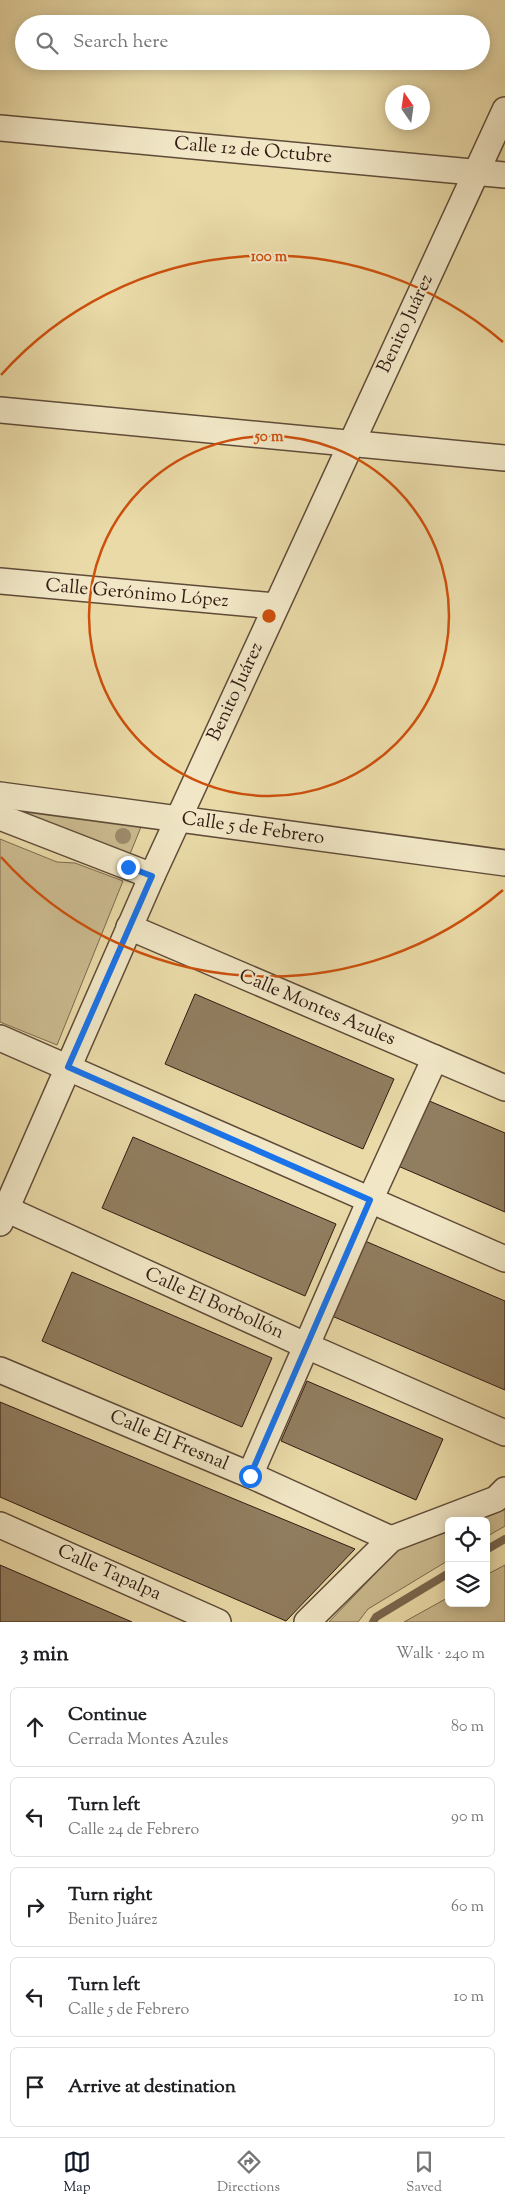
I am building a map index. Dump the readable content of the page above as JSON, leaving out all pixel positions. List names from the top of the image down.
{
  "streets": {
    "street": [
      "Calle 12 de Octubre",
      "Benito Juárez",
      "Calle Gerónimo López",
      "Calle 5 de Febrero",
      "Calle Montes Azules",
      "Calle El Borbollón",
      "Calle El Fresnal",
      "Calle Tapalpa"
    ]
  },
  "crossings": [
    ["Calle 12 de Octubre", "Benito Juárez"],
    ["Benito Juárez", "Calle Gerónimo López"],
    ["Benito Juárez", "Calle 5 de Febrero"],
    ["Benito Juárez", "Calle Montes Azules"],
    ["Benito Juárez", "Calle El Borbollón"]
  ],
  "north": "top",
  "page": {
    "search": "Search here",
    "heading": ["3 min", "Walk · 240 m"],
    "list": [
      ["Continue", "Cerrada Montes Azules", "80 m"],
      ["Turn left", "Calle 24 de Febrero", "90 m"],
      ["Turn right", "Benito Juárez", "60 m"],
      ["Turn left", "Calle 5 de Febrero", "10 m"],
      "Arrive at destination"
    ],
    "nav": ["Map", "Directions", "Saved"]
  },
  "rings": ["100 m", "50 m"]
}
